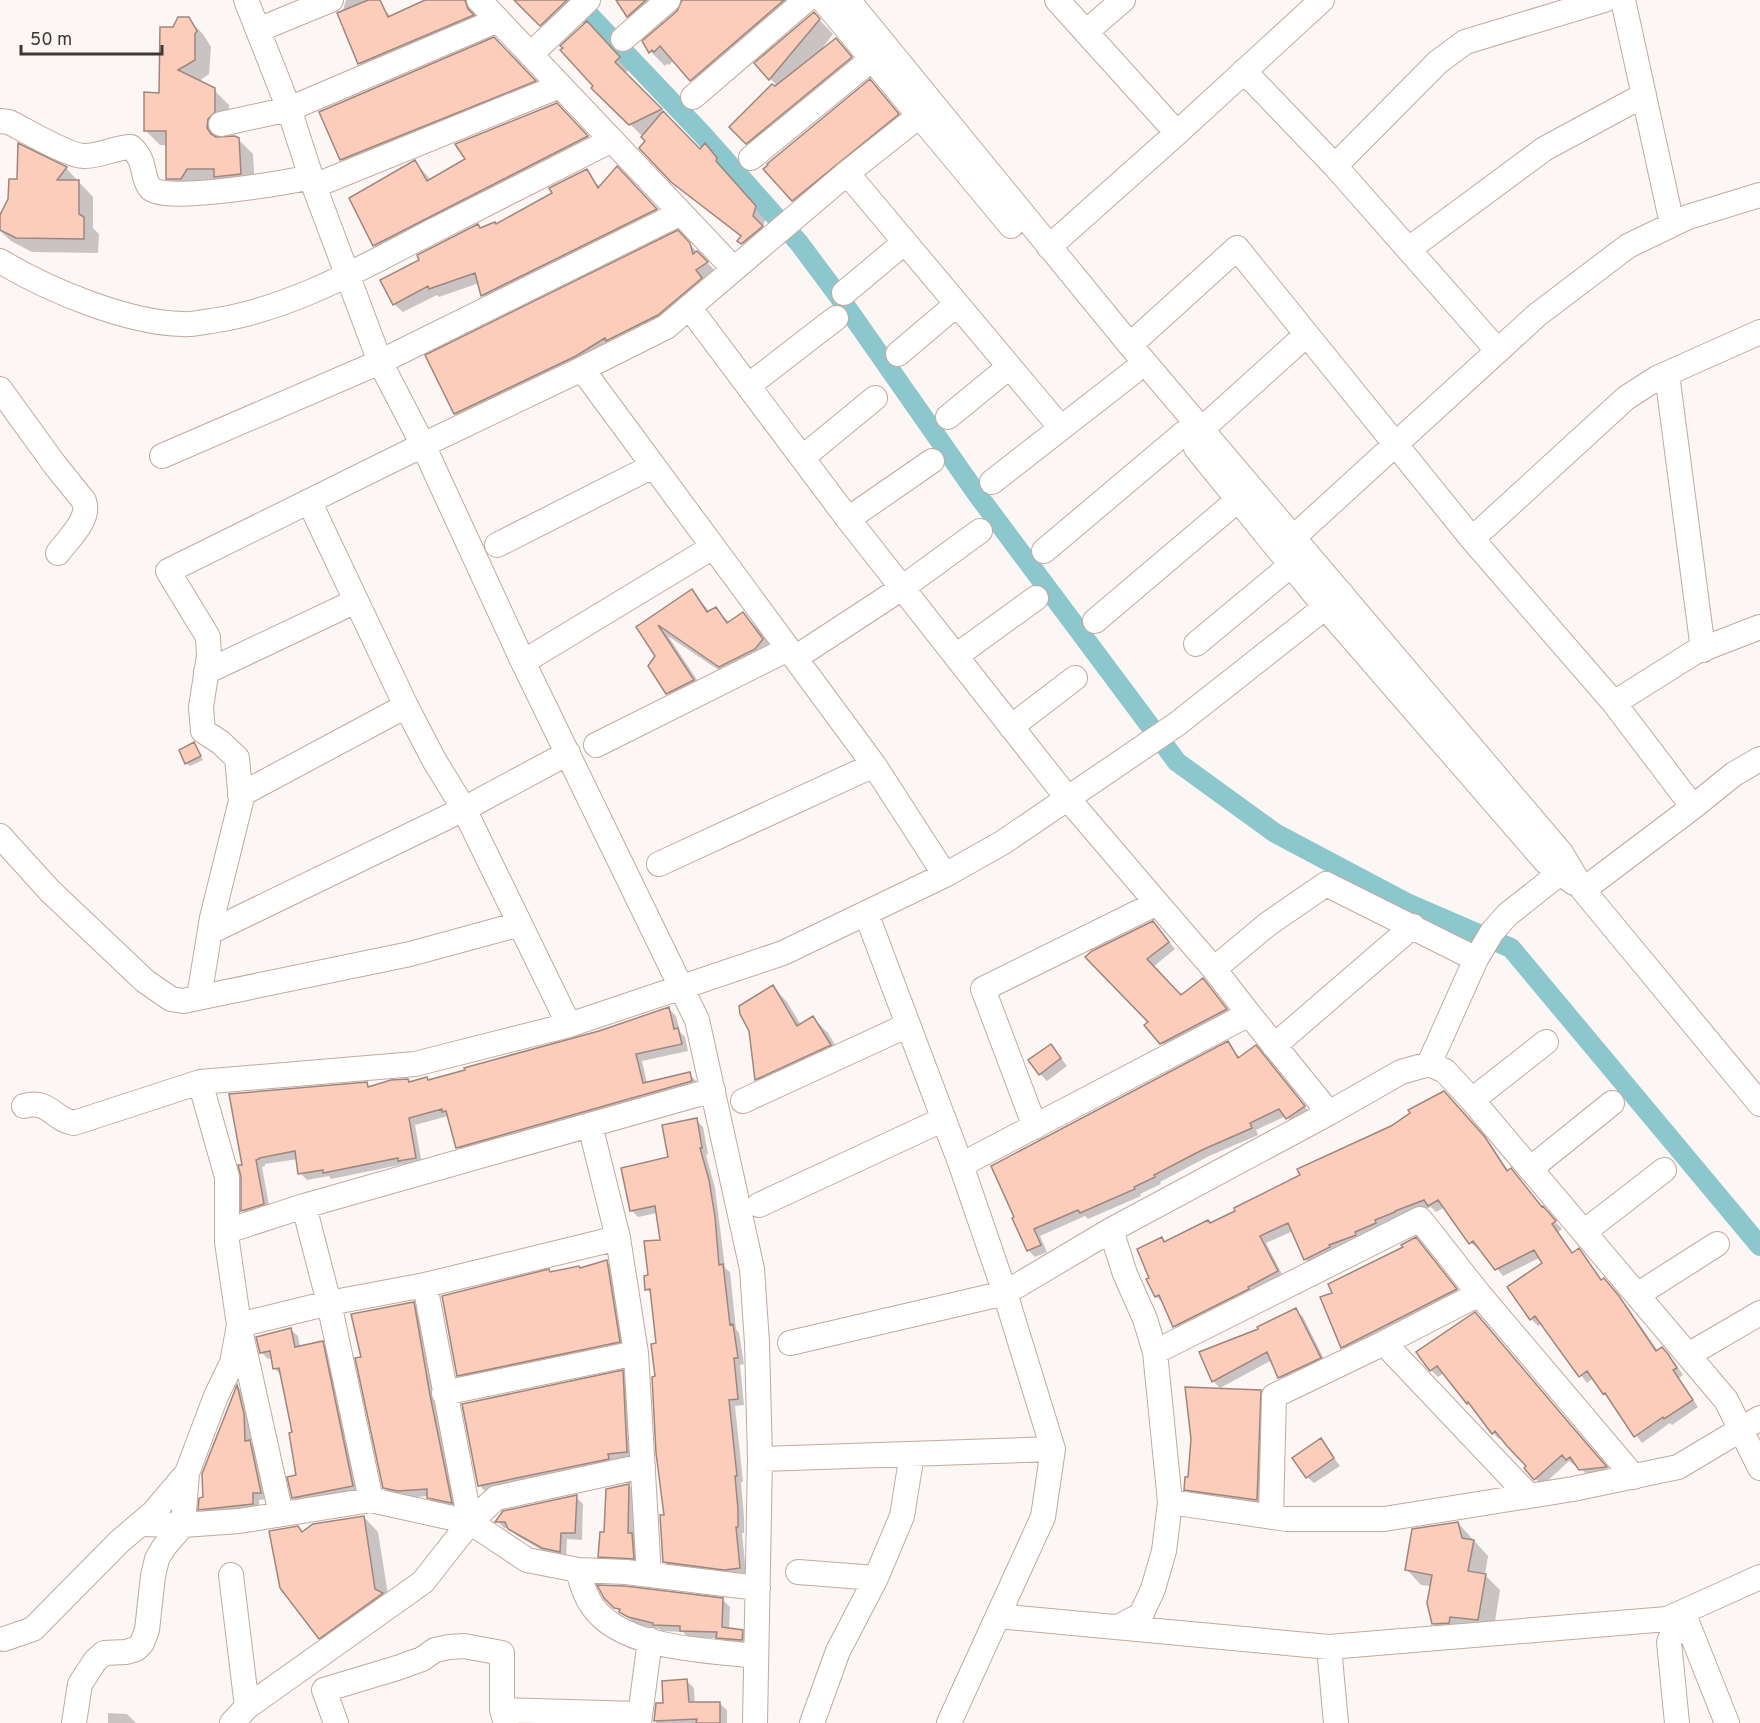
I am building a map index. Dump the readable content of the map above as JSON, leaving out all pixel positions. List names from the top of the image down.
{
  "scale_bar": "50 m"
}
